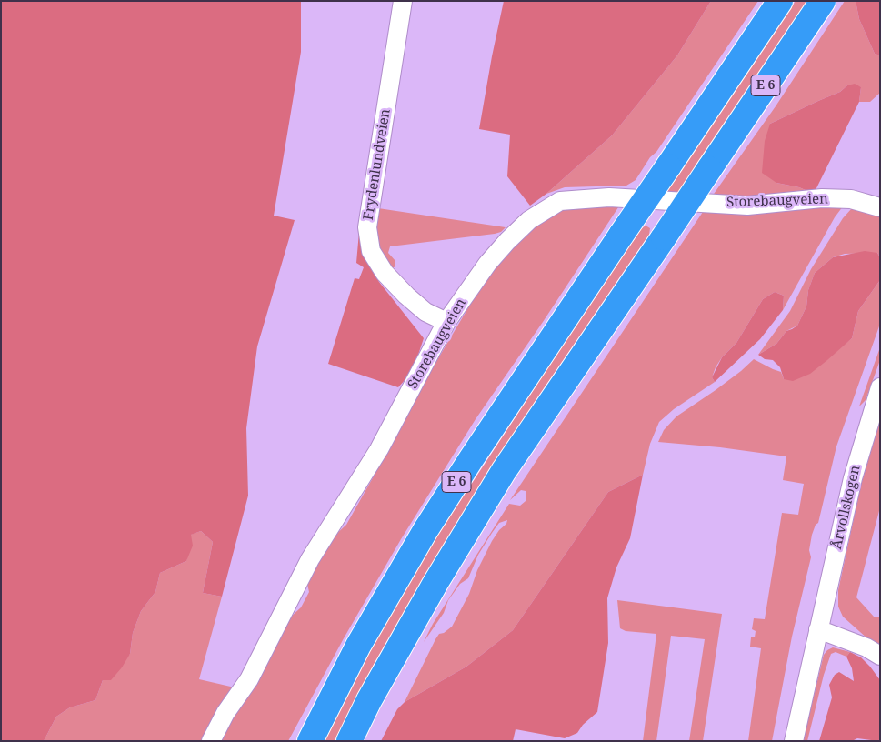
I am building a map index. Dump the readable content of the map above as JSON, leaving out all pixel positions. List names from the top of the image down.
{
  "streets": {
    "highway": ["E 6"],
    "street": ["Frydenlundveien", "Storebaugveien", "Årvollskogen"]
  },
  "crossings": [
    ["Frydenlundveien", "Storebaugveien"]
  ]
}
